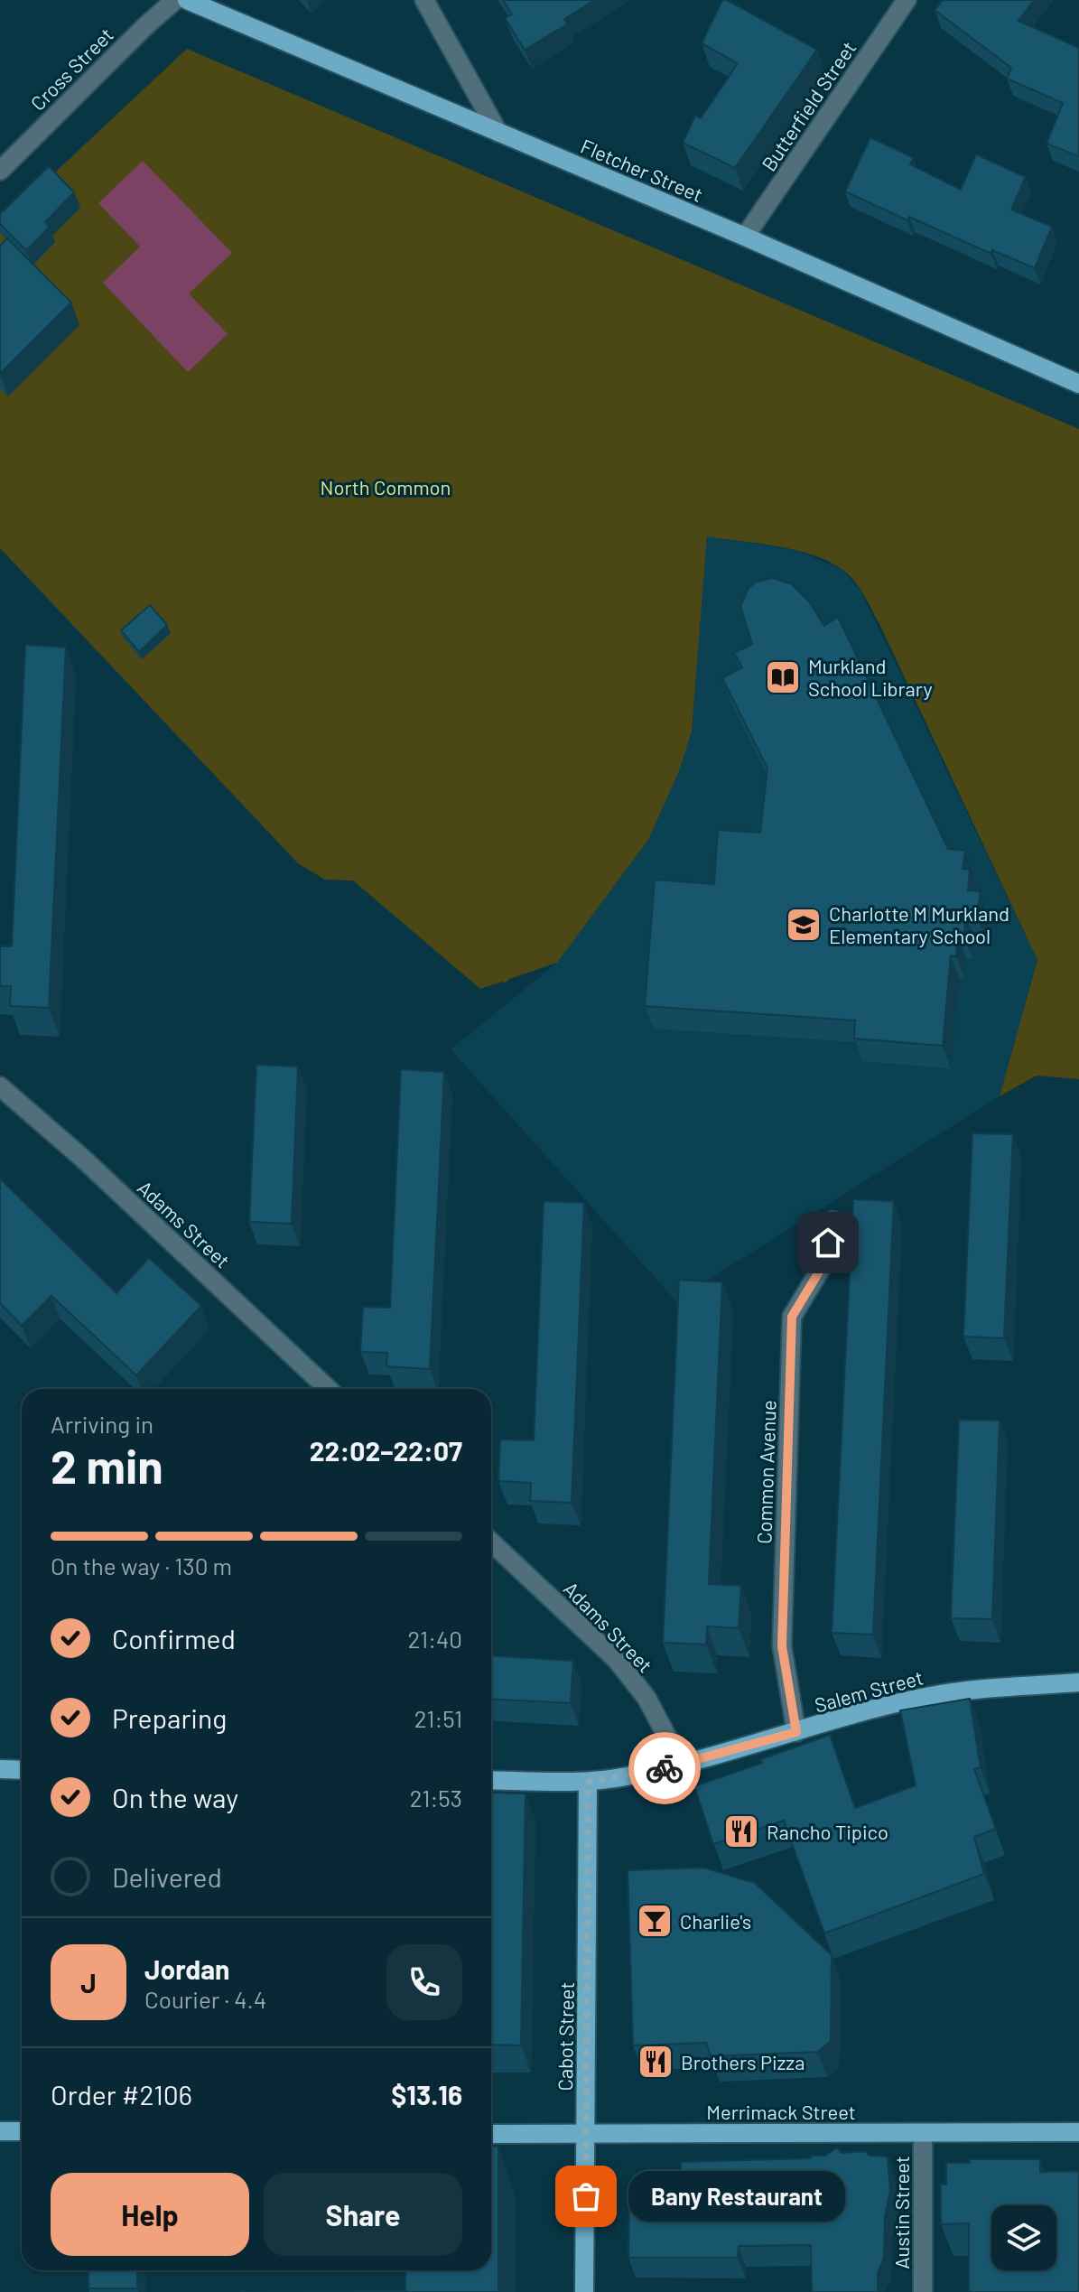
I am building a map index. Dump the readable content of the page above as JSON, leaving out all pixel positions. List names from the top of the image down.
{
  "streets": {
    "main road": [
      "Fletcher Street",
      "Salem Street",
      "Cabot Street",
      "Merrimack Street"
    ],
    "street": [
      "Cross Street",
      "Butterfield Street",
      "Adams Street",
      "Common Avenue",
      "Austin Street"
    ]
  },
  "crossings": [
    ["Butterfield Street", "Fletcher Street"],
    ["Adams Street", "Salem Street"],
    ["Common Avenue", "Salem Street"],
    ["Salem Street", "Cabot Street"],
    ["Cabot Street", "Merrimack Street"],
    ["Merrimack Street", "Austin Street"]
  ],
  "parks": ["North Common"],
  "places": {
    "library": ["Murkland School Library"],
    "school or university": ["Charlotte M Murkland Elementary School"],
    "restaurant": ["Rancho Tipico", "Brothers Pizza"],
    "bar": ["Charlie's"],
    "other": ["Bany Restaurant"]
  },
  "page": {
    "heading": ["2 min", "Arriving in", "22:02–22:07"],
    "panel": [
      "Jordan",
      "Courier · 4.4",
      "Order #2106",
      "$13.16"
    ],
    "bar": "On the way · 130 m",
    "list": [
      ["Confirmed", "21:40"],
      ["Preparing", "21:51"],
      ["On the way", "21:53"],
      "Delivered"
    ],
    "round": "J",
    "buttons": ["Help", "Share"],
    "bubble": "Bany Restaurant"
  }
}
